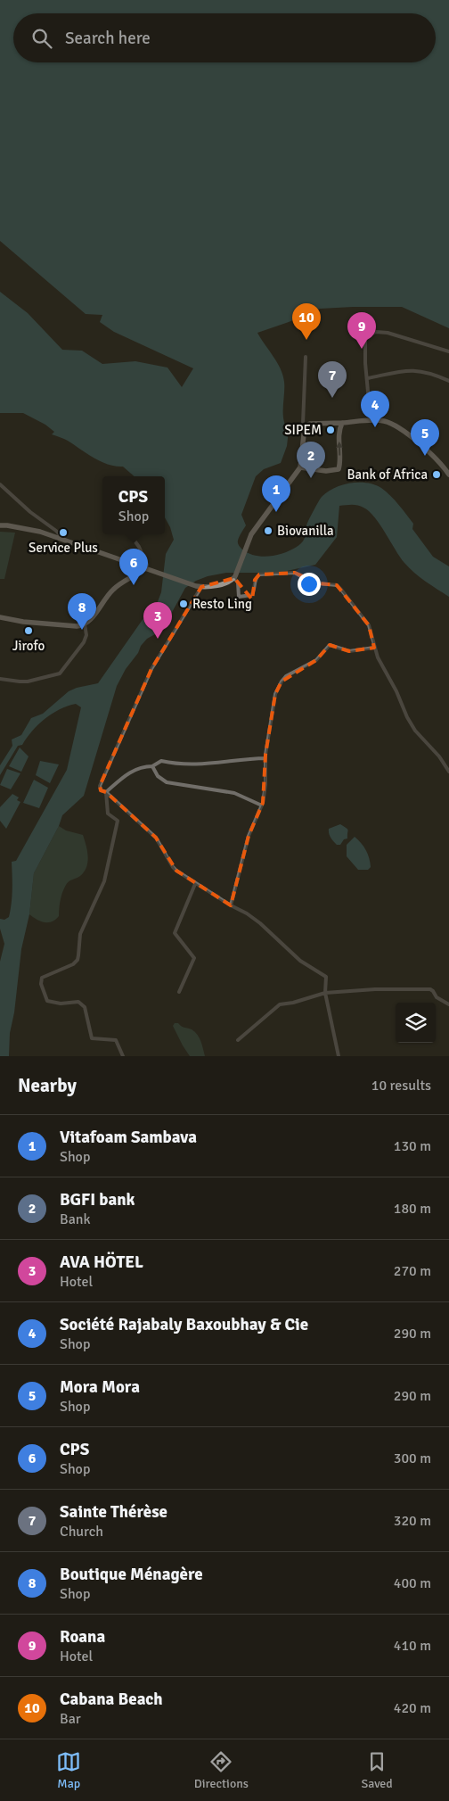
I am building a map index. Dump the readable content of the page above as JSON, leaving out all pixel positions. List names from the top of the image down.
{
  "places": [
    "SIPEM",
    "Bank of Africa",
    "Biovanilla",
    "Service Plus",
    "Resto Ling",
    "Jirofo"
  ],
  "page": {
    "search": "Search here",
    "pins": [
      "10",
      "9",
      "7",
      "4",
      "5",
      "2",
      "1",
      "6",
      "8",
      "3"
    ],
    "popup": ["CPS", "Shop"],
    "heading": ["Nearby", "10 results"],
    "list": [
      {
        "mark": "1",
        "name": "Vitafoam Sambava",
        "note": "Shop",
        "value": "130 m"
      },
      {
        "mark": "2",
        "name": "BGFI bank",
        "note": "Bank",
        "value": "180 m"
      },
      {
        "mark": "3",
        "name": "AVA HÖTEL",
        "note": "Hotel",
        "value": "270 m"
      },
      {
        "mark": "4",
        "name": "Société Rajabaly Baxoubhay & Cie",
        "note": "Shop",
        "value": "290 m"
      },
      {
        "mark": "5",
        "name": "Mora Mora",
        "note": "Shop",
        "value": "290 m"
      },
      {
        "mark": "6",
        "name": "CPS",
        "note": "Shop",
        "value": "300 m"
      },
      {
        "mark": "7",
        "name": "Sainte Thérèse",
        "note": "Church",
        "value": "320 m"
      },
      {
        "mark": "8",
        "name": "Boutique Ménagère",
        "note": "Shop",
        "value": "400 m"
      },
      {
        "mark": "9",
        "name": "Roana",
        "note": "Hotel",
        "value": "410 m"
      },
      {
        "mark": "10",
        "name": "Cabana Beach",
        "note": "Bar",
        "value": "420 m"
      }
    ],
    "nav": ["Map", "Directions", "Saved"]
  }
}
